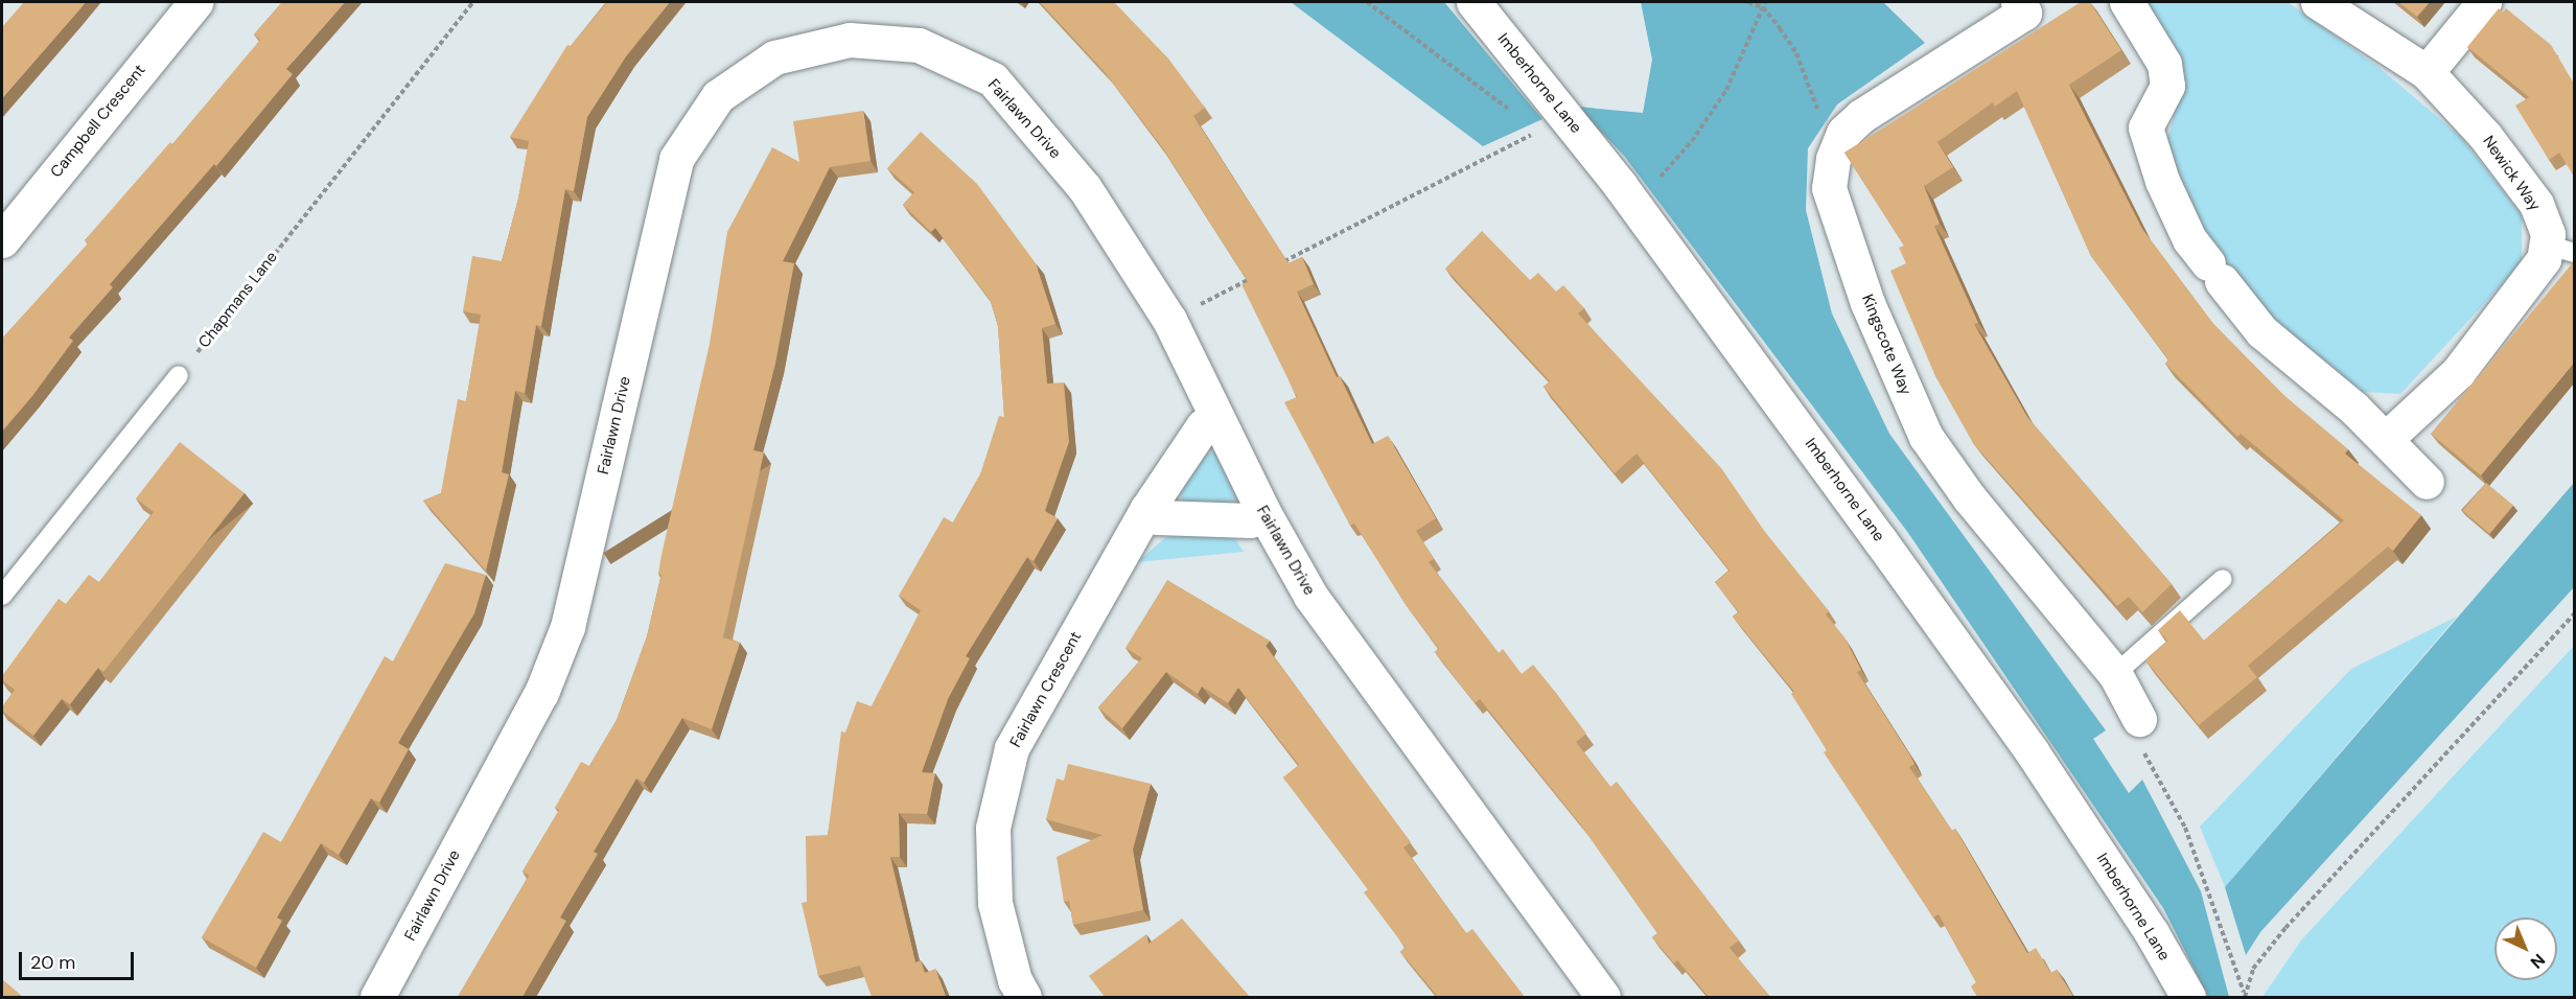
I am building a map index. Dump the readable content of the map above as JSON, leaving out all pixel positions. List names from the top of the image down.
{
  "streets": {
    "street": [
      "Imberhorne Lane",
      "Fairlawn Drive",
      "Campbell Crescent",
      "Newick Way",
      "Kingscote Way",
      "Fairlawn Crescent"
    ],
    "path": ["Chapmans Lane"]
  },
  "crossings": [
    ["Fairlawn Drive", "Fairlawn Crescent"]
  ],
  "scale_bar": "20 m",
  "north": "bottom right"
}
